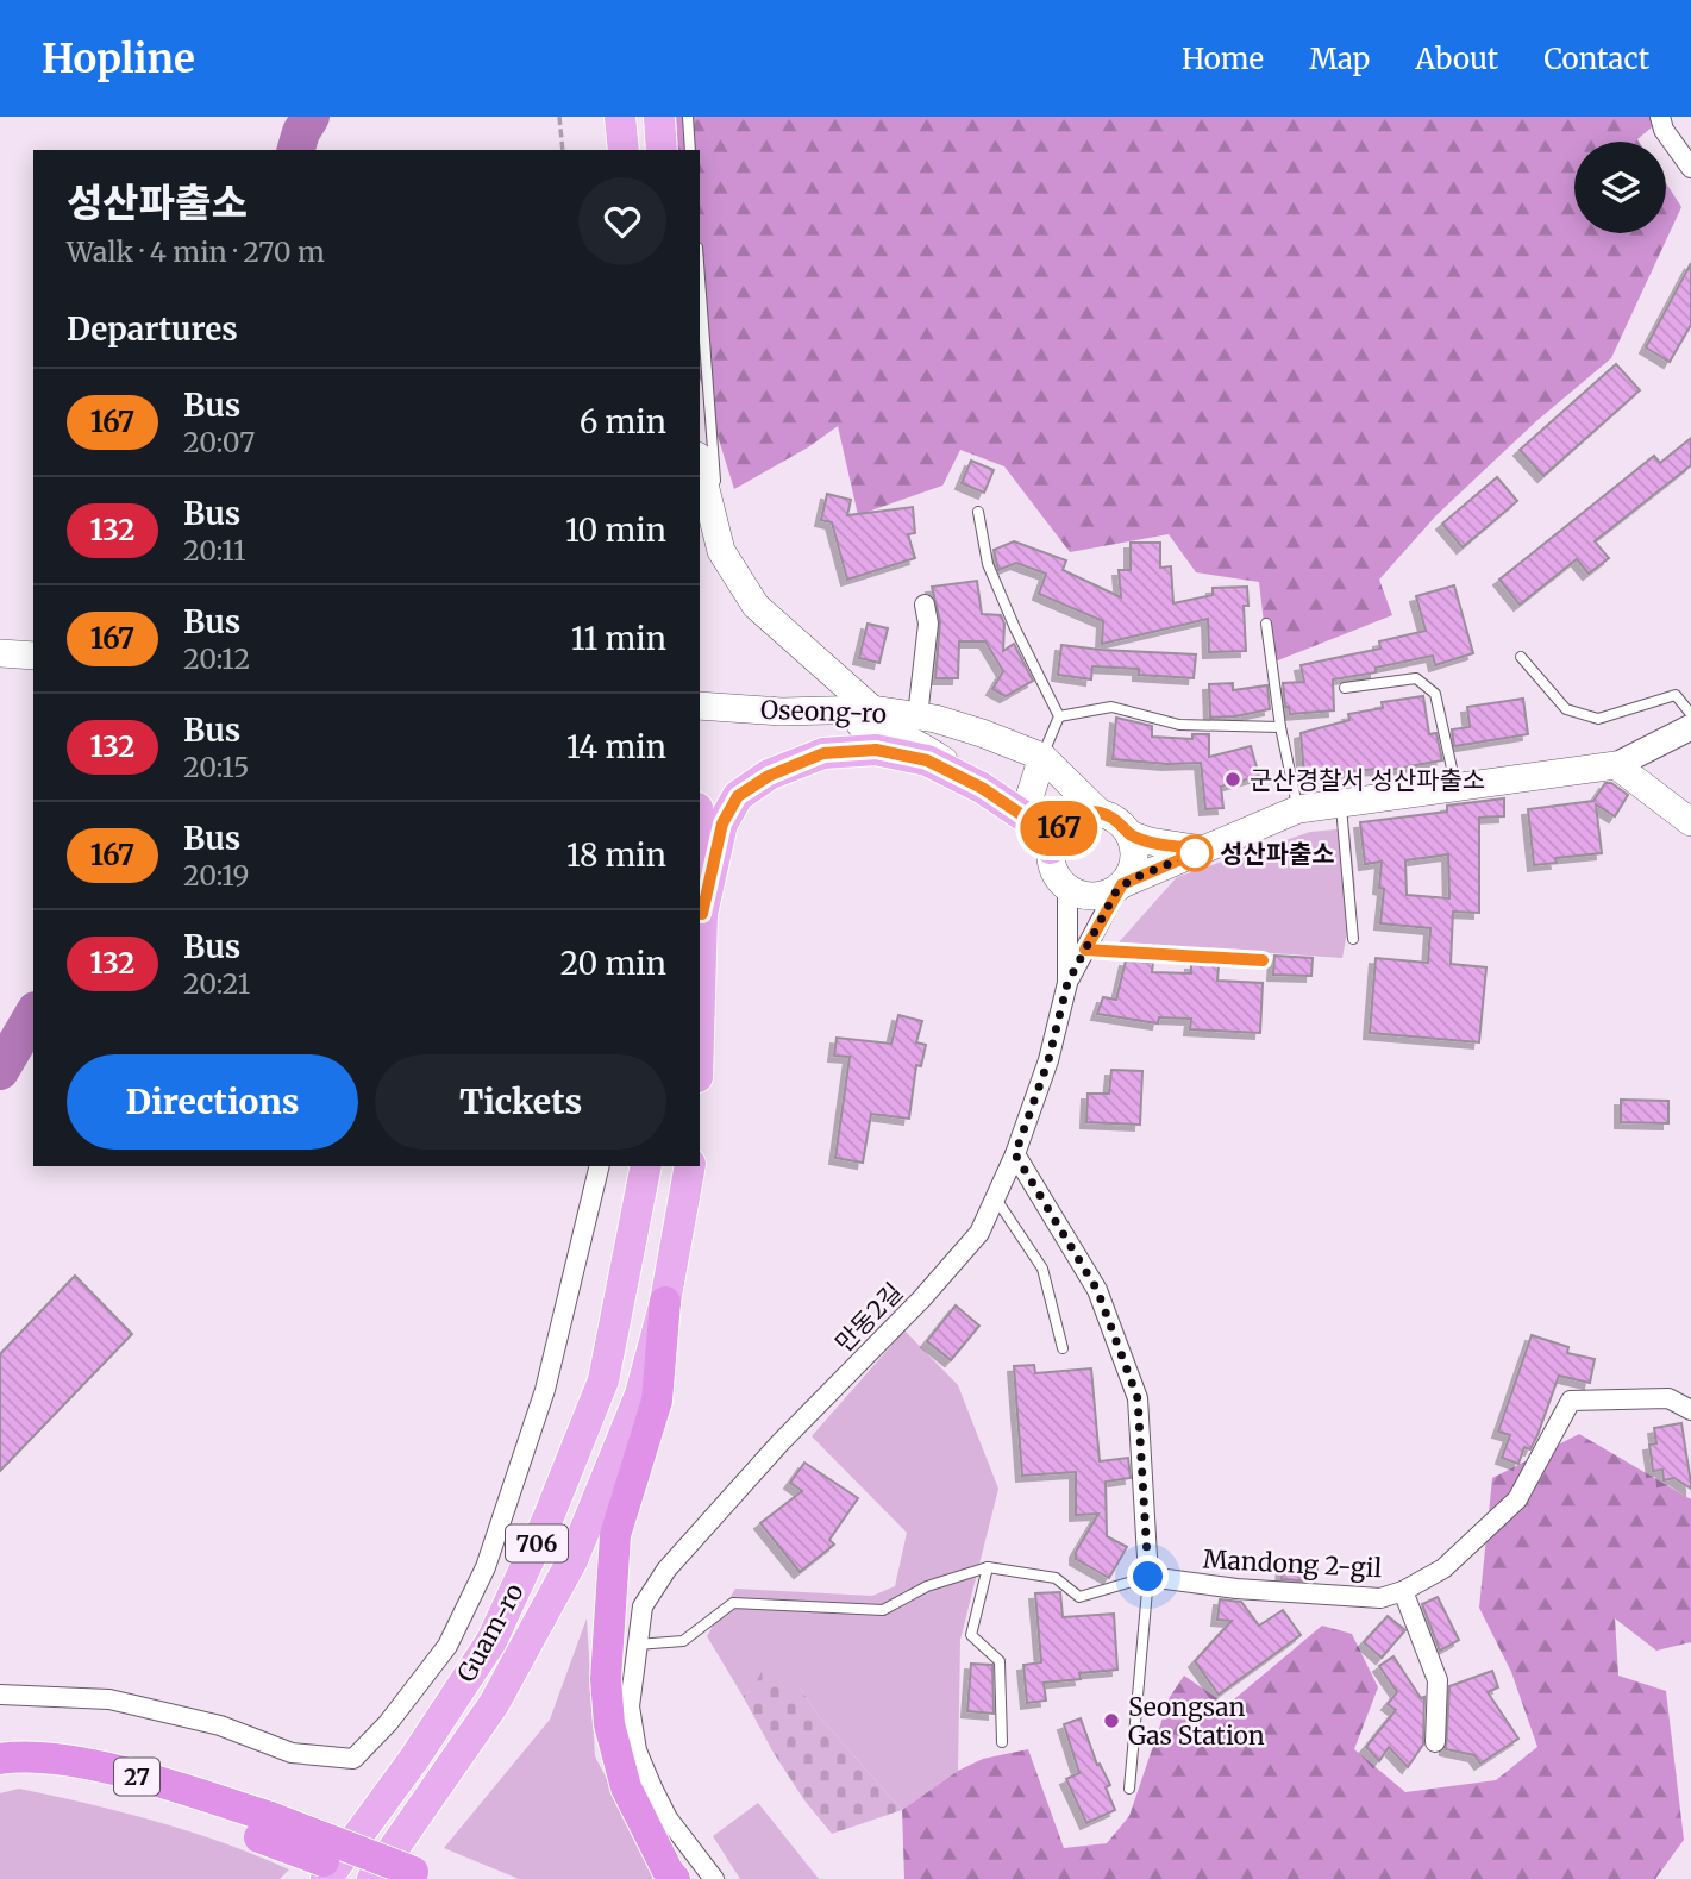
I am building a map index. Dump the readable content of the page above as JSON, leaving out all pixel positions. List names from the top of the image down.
{
  "streets": {
    "highway": ["27"],
    "main road": ["Oseong-ro", "706", "Guam-ro"],
    "street": ["만동2길", "Mandong 2-gil"]
  },
  "places": ["군산경찰서 성산파출소", "성산파출소", "Seongsan Gas Station"],
  "lines": ["bus line 167"],
  "page": {
    "header": "Hopline",
    "nav": [
      "Home",
      "Map",
      "About",
      "Contact"
    ],
    "on_map": "167",
    "heading": [
      ["성산파출소", "Walk · 4 min · 270 m"],
      "Departures"
    ],
    "list": [
      {
        "mark": "167",
        "name": "Bus",
        "note": "20:07",
        "value": "6 min"
      },
      {
        "mark": "132",
        "name": "Bus",
        "note": "20:11",
        "value": "10 min"
      },
      {
        "mark": "167",
        "name": "Bus",
        "note": "20:12",
        "value": "11 min"
      },
      {
        "mark": "132",
        "name": "Bus",
        "note": "20:15",
        "value": "14 min"
      },
      {
        "mark": "167",
        "name": "Bus",
        "note": "20:19",
        "value": "18 min"
      },
      {
        "mark": "132",
        "name": "Bus",
        "note": "20:21",
        "value": "20 min"
      }
    ],
    "buttons": ["Directions", "Tickets"]
  }
}
